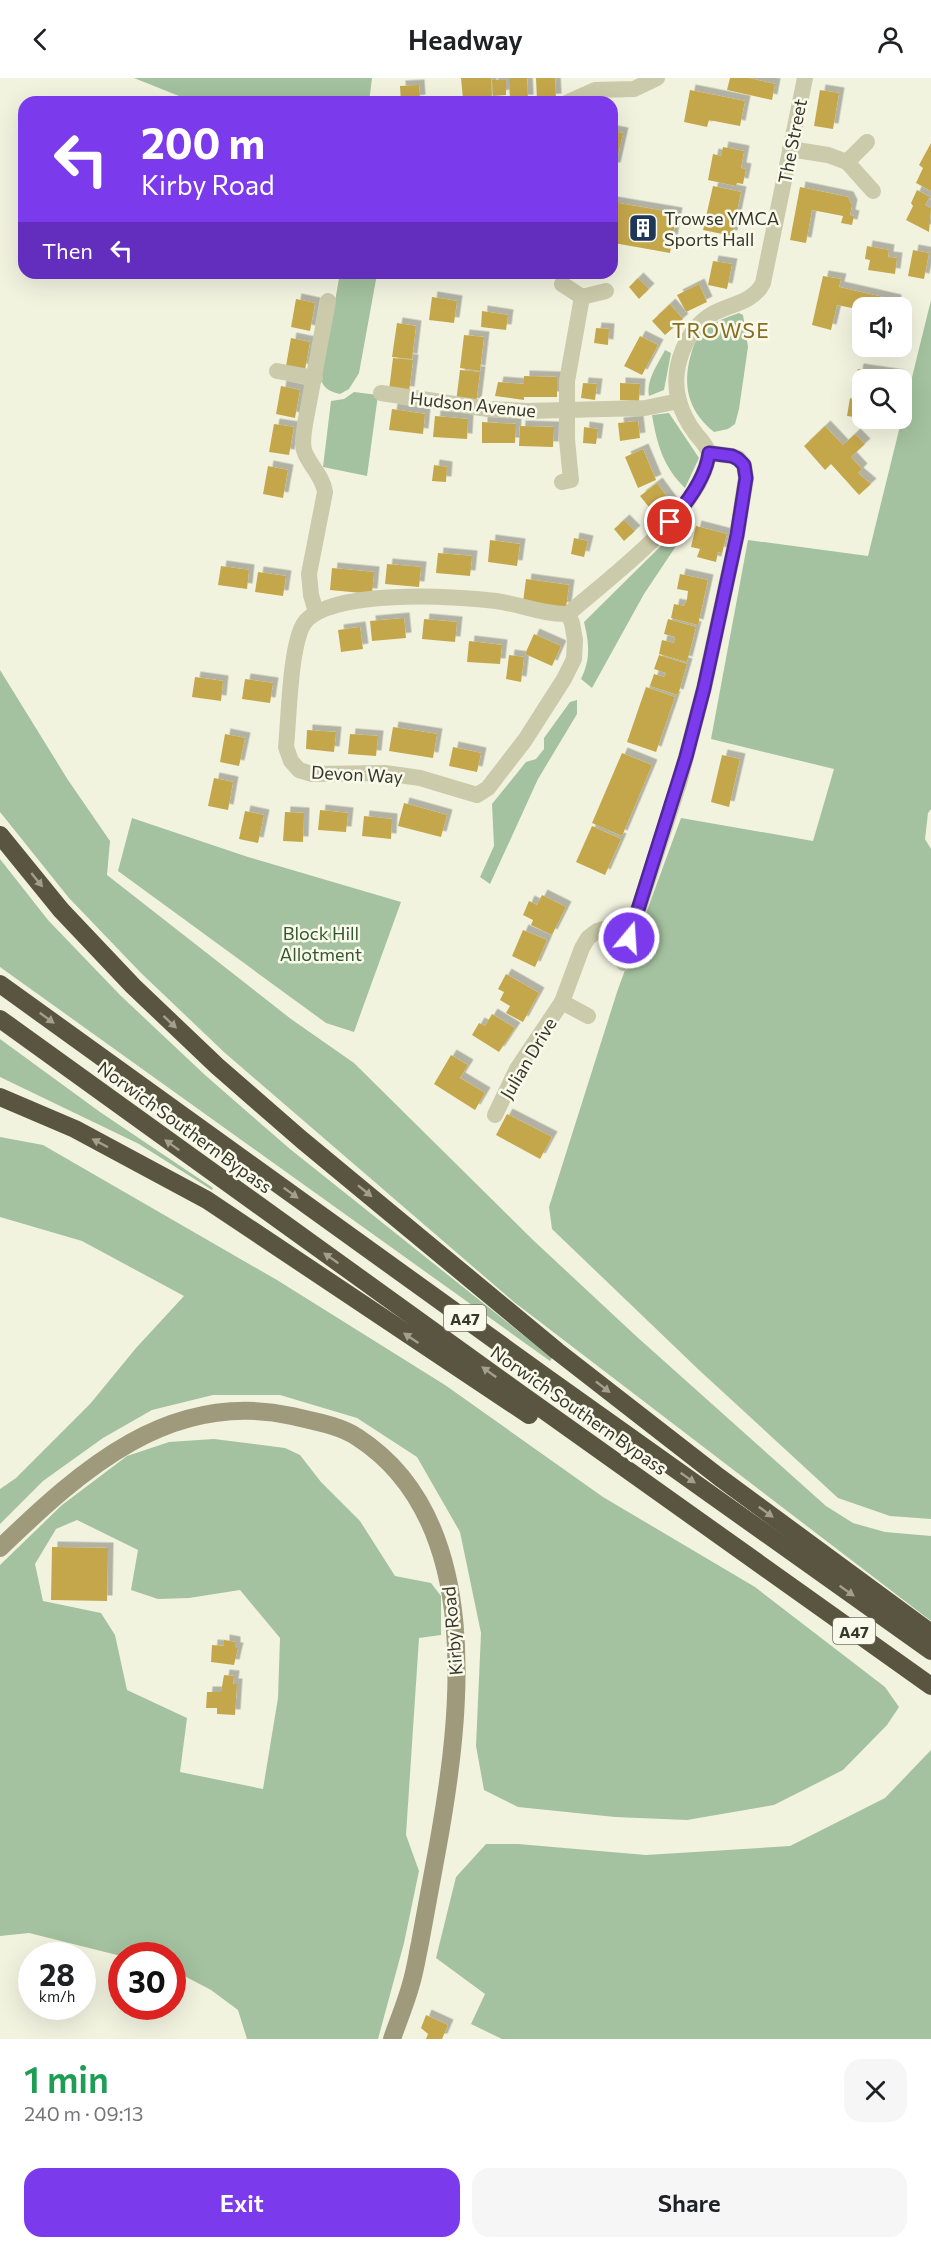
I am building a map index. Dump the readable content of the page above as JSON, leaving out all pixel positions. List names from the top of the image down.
{
  "streets": {
    "highway": ["Norwich Southern Bypass", "A47"],
    "street": [
      "The Street",
      "Hudson Avenue",
      "Devon Way",
      "Julian Drive",
      "Kirby Road"
    ]
  },
  "crossings": [
    ["The Street", "Hudson Avenue"],
    ["Norwich Southern Bypass", "A47"]
  ],
  "districts": ["TROWSE"],
  "parks": ["Block Hill Allotment"],
  "places": {
    "building": ["Trowse YMCA Sports Hall"]
  },
  "page": {
    "header": "Headway",
    "turn": ["200 m", "Kirby Road"],
    "then": "Then",
    "speed": "28 km/h",
    "limit": "30",
    "heading": ["1 min", "240 m · 09:13"],
    "buttons": ["Exit", "Share"]
  }
}
